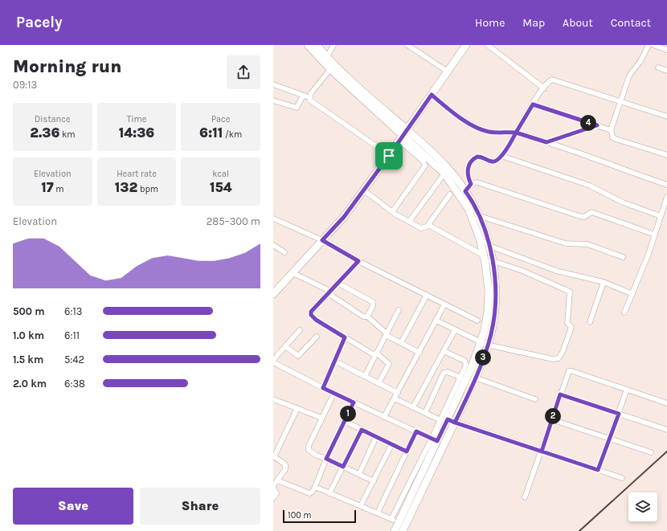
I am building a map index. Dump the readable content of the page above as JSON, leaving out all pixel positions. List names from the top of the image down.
{
  "scale_bar": "100 m",
  "page": {
    "header": "Pacely",
    "nav": [
      "Home",
      "Map",
      "About",
      "Contact"
    ],
    "heading": ["Morning run", "09:13"],
    "stats": [
      ["Distance", "2.36 km"],
      ["Time", "14:36"],
      ["Pace", "6:11 /km"],
      ["Elevation", "17 m"],
      ["Heart rate", "132 bpm"],
      ["kcal", "154"]
    ],
    "pins": [
      "4",
      "3",
      "1",
      "2"
    ],
    "chart": ["Elevation", "285–300 m"],
    "list": [
      {
        "name": "500 m",
        "note": "6:13"
      },
      {
        "name": "1.0 km",
        "note": "6:11"
      },
      {
        "name": "1.5 km",
        "note": "5:42"
      },
      {
        "name": "2.0 km",
        "note": "6:38"
      }
    ],
    "buttons": ["Save", "Share"],
    "scale": "100 m"
  }
}
